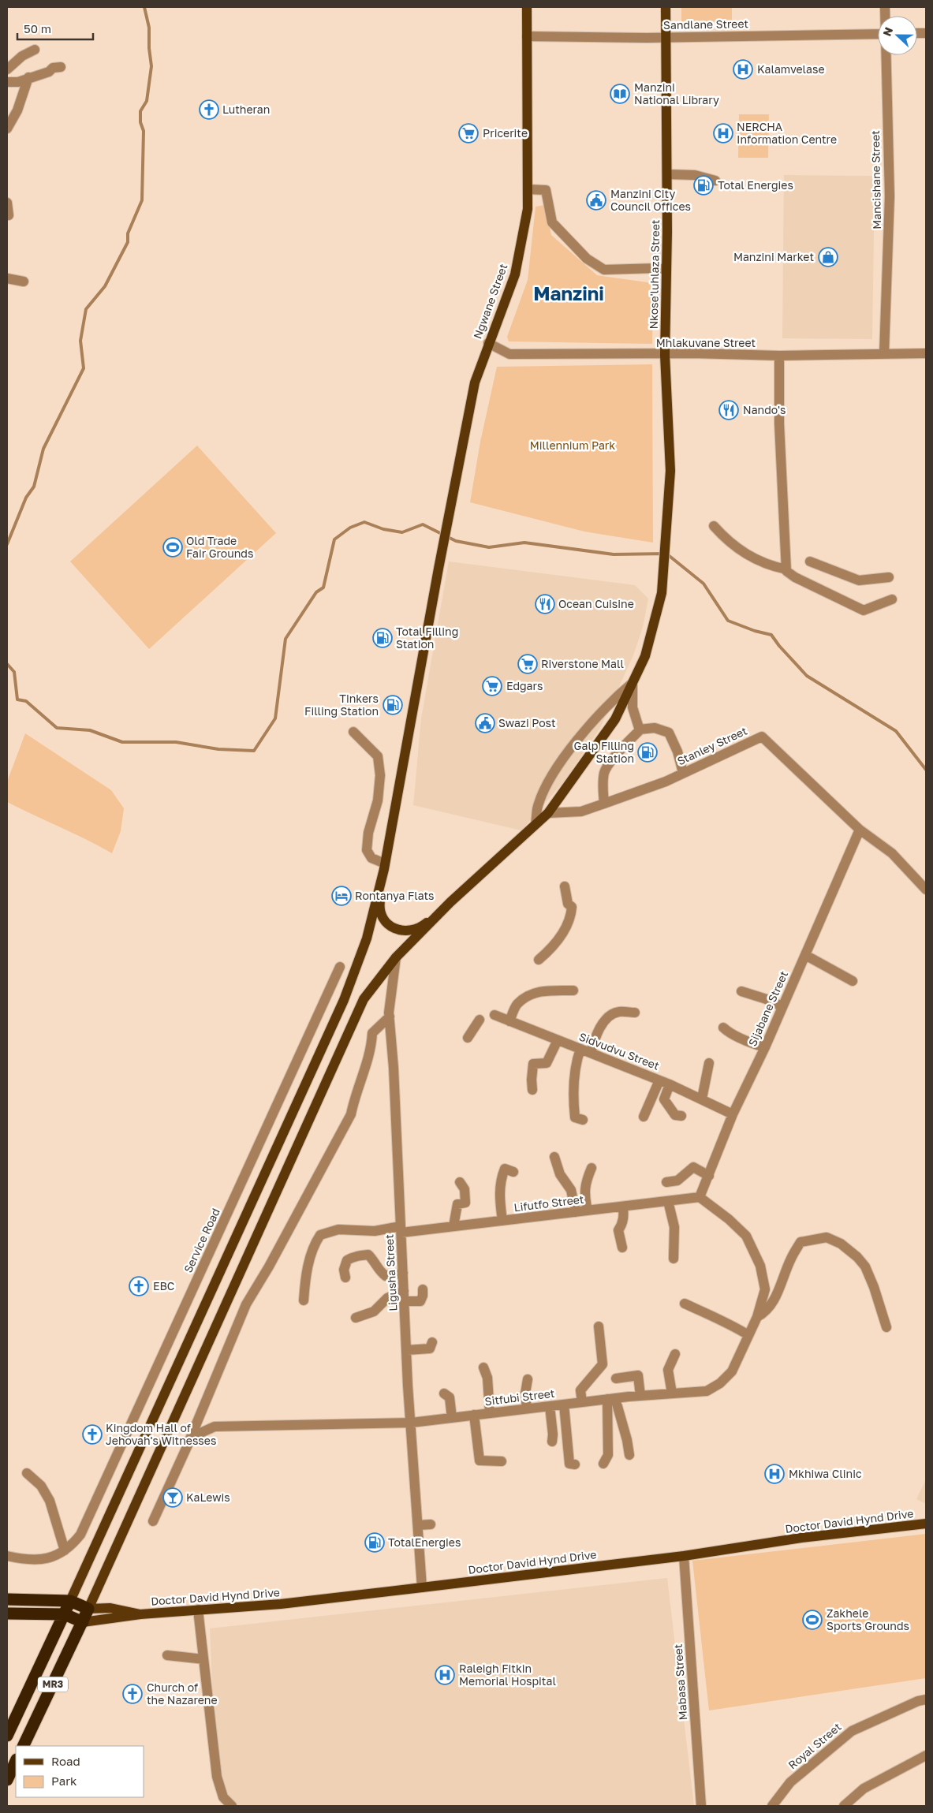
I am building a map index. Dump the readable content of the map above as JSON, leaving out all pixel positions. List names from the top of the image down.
{
  "streets": {
    "highway": ["MR3"],
    "main road": ["Nkose'luhlaza Street", "Ngwane Street", "Doctor David Hynd Drive"],
    "street": [
      "Sandlane Street",
      "Mancishane Street",
      "Mhlakuvane Street",
      "Stanley Street",
      "Sijabane Street",
      "Sidvudvu Street",
      "Lifutfo Street",
      "Service Road",
      "Ligusha Street",
      "Sitfubi Street",
      "Mabasa Street",
      "Royal Street"
    ]
  },
  "crossings": [
    ["Sandlane Street", "Nkose'luhlaza Street"],
    ["Sandlane Street", "Ngwane Street"],
    ["Mancishane Street", "Mhlakuvane Street"],
    ["Nkose'luhlaza Street", "Mhlakuvane Street"],
    ["Nkose'luhlaza Street", "Stanley Street"],
    ["Ngwane Street", "Mhlakuvane Street"],
    ["Stanley Street", "Sijabane Street"],
    ["Sijabane Street", "Sidvudvu Street"],
    ["Sijabane Street", "Lifutfo Street"],
    ["Sijabane Street", "Sitfubi Street"],
    ["Lifutfo Street", "Ligusha Street"],
    ["Lifutfo Street", "Sitfubi Street"],
    ["Ligusha Street", "Sitfubi Street"],
    ["Ligusha Street", "Doctor David Hynd Drive"],
    ["Doctor David Hynd Drive", "Mabasa Street"],
    ["Doctor David Hynd Drive", "MR3"]
  ],
  "districts": ["Manzini"],
  "parks": ["Millennium Park"],
  "places": {
    "hospital": [
      "Kalamvelase",
      "NERCHA Information Centre",
      "Mkhiwa Clinic",
      "Raleigh Fitkin Memorial Hospital"
    ],
    "library": ["Manzini National Library"],
    "church": [
      "Lutheran",
      "EBC",
      "Kingdom Hall of Jehovah's Witnesses",
      "Church of the Nazarene"
    ],
    "supermarket": ["Pricerite", "Riverstone Mall", "Edgars"],
    "fuel station": [
      "Total Energies",
      "Total Filling Station",
      "Tinkers Filling Station",
      "Galp Filling Station",
      "TotalEnergies"
    ],
    "public building": ["Manzini City Council Offices", "Swazi Post"],
    "shop": ["Manzini Market"],
    "restaurant": ["Nando's", "Ocean Cuisine"],
    "sports": ["Old Trade Fair Grounds", "Zakhele Sports Grounds"],
    "hotel": ["Rontanya Flats"],
    "bar": ["KaLewis"]
  },
  "legend": ["Road", "Park"],
  "scale_bar": "50 m",
  "north": "left"
}
